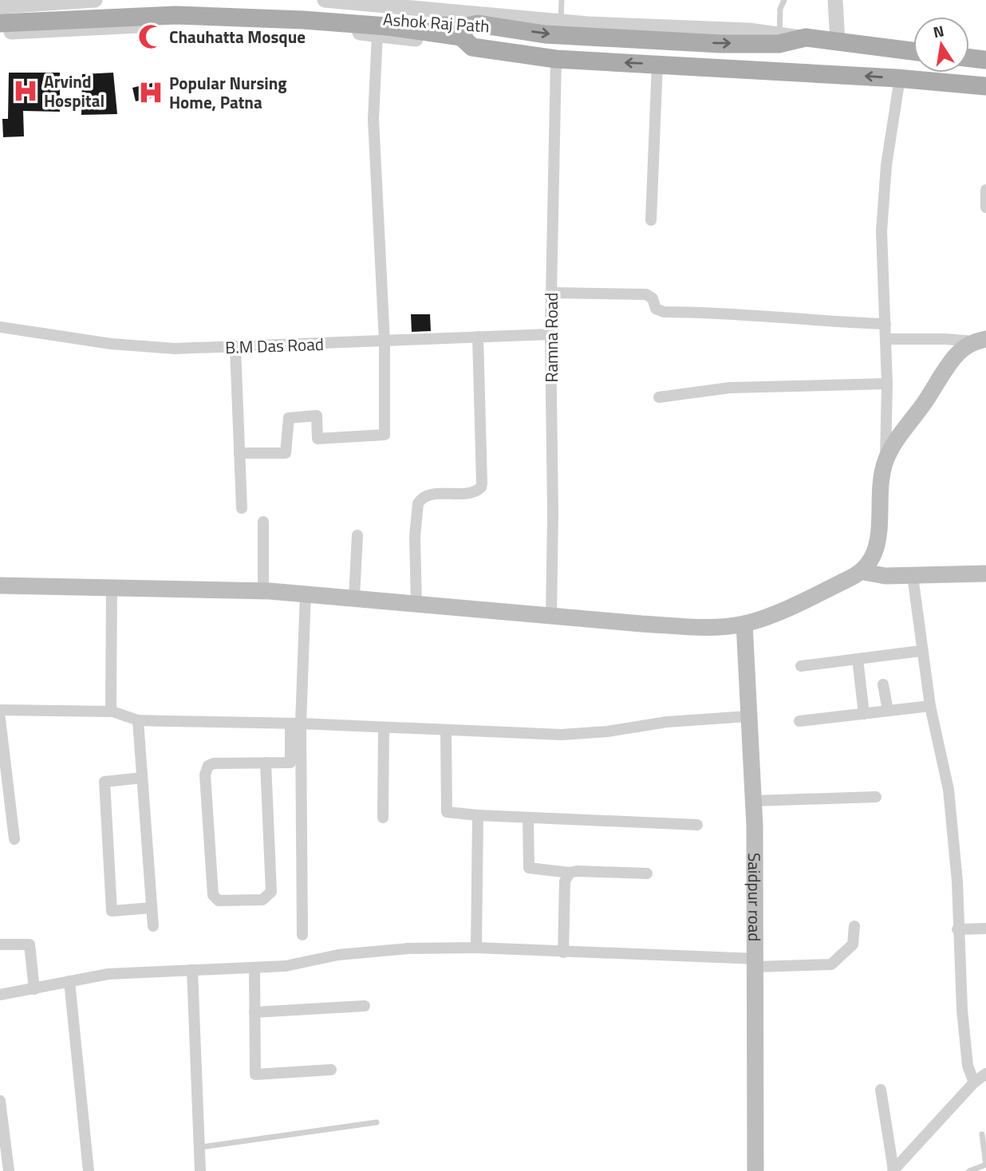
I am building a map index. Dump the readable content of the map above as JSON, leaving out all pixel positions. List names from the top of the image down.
{
  "streets": {
    "main road": ["Ashok Raj Path", "Saidpur road"],
    "street": ["Ramna Road", "B.M Das Road"]
  },
  "crossings": [
    ["Ashok Raj Path", "Ramna Road"],
    ["Ramna Road", "B.M Das Road"]
  ],
  "places": {
    "mosque": ["Chauhatta Mosque"],
    "hospital": ["Arvind Hospital", "Popular Nursing Home, Patna"]
  },
  "north": "top"
}
